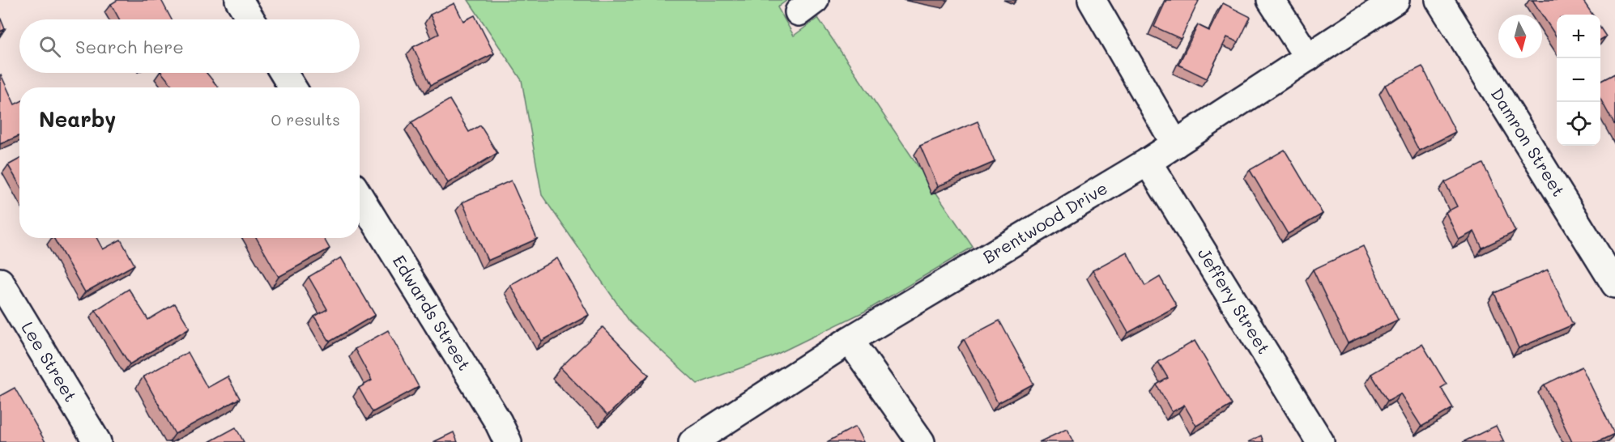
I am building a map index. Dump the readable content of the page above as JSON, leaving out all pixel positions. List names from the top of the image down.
{
  "streets": {
    "street": [
      "Damron Street",
      "Brentwood Drive",
      "Jeffery Street",
      "Edwards Street",
      "Lee Street"
    ]
  },
  "crossings": [
    ["Brentwood Drive", "Jeffery Street"]
  ],
  "north": "bottom",
  "page": {
    "map_buttons": ["+", "−"],
    "search": "Search here",
    "heading": ["Nearby", "0 results"]
  }
}
